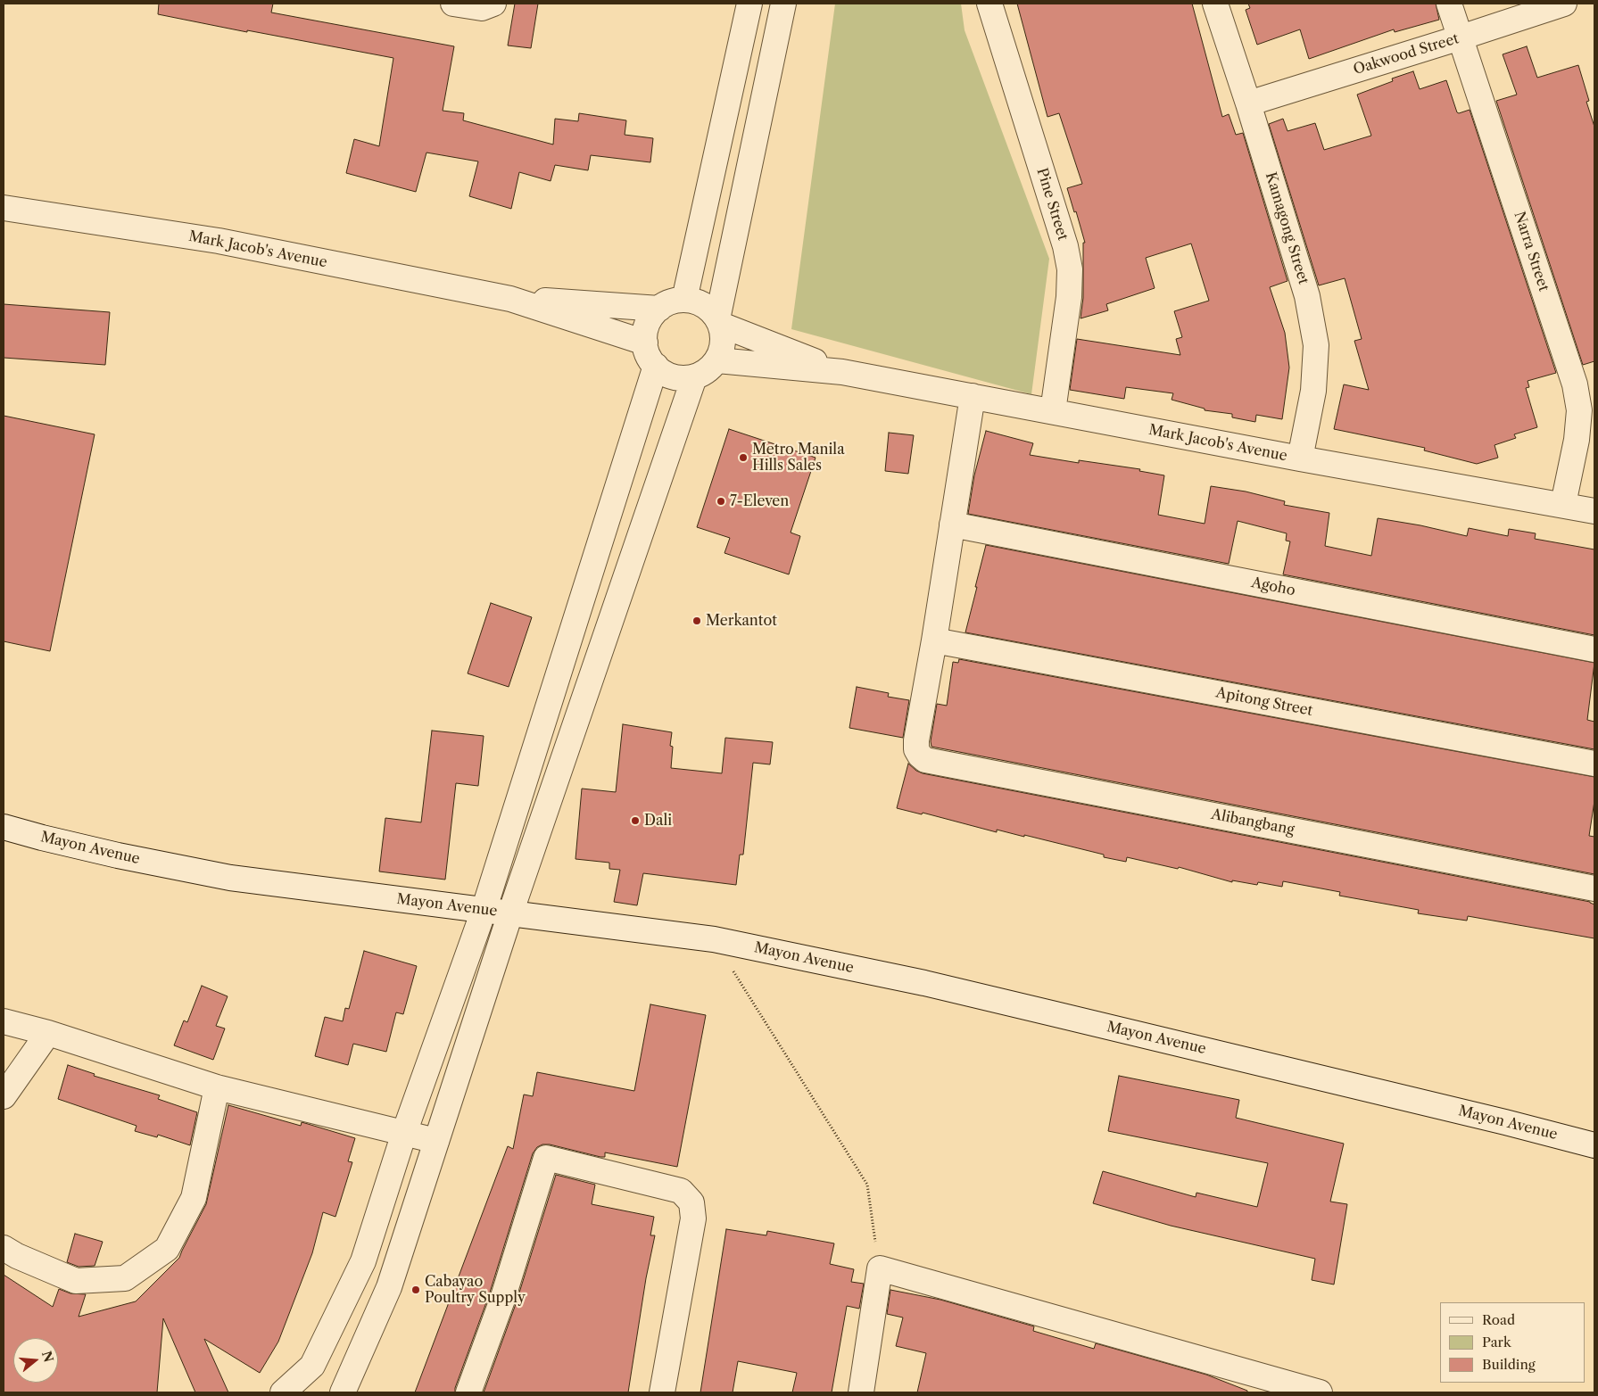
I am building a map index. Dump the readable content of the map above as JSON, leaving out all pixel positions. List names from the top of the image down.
{
  "streets": {
    "street": [
      "Oakwood Street",
      "Pine Street",
      "Kamagong Street",
      "Mark Jacob's Avenue",
      "Narra Street",
      "Agoho",
      "Apitong Street",
      "Alibangbang",
      "Mayon Avenue"
    ]
  },
  "crossings": [
    ["Oakwood Street", "Kamagong Street"],
    ["Oakwood Street", "Narra Street"],
    ["Pine Street", "Mark Jacob's Avenue"],
    ["Kamagong Street", "Mark Jacob's Avenue"],
    ["Mark Jacob's Avenue", "Narra Street"],
    ["Apitong Street", "Alibangbang"]
  ],
  "places": [
    "Metro Manila Hills Sales",
    "7-Eleven",
    "Merkantot",
    "Dali",
    "Cabayao Poultry Supply"
  ],
  "legend": ["Road", "Park", "Building"],
  "north": "right"
}
